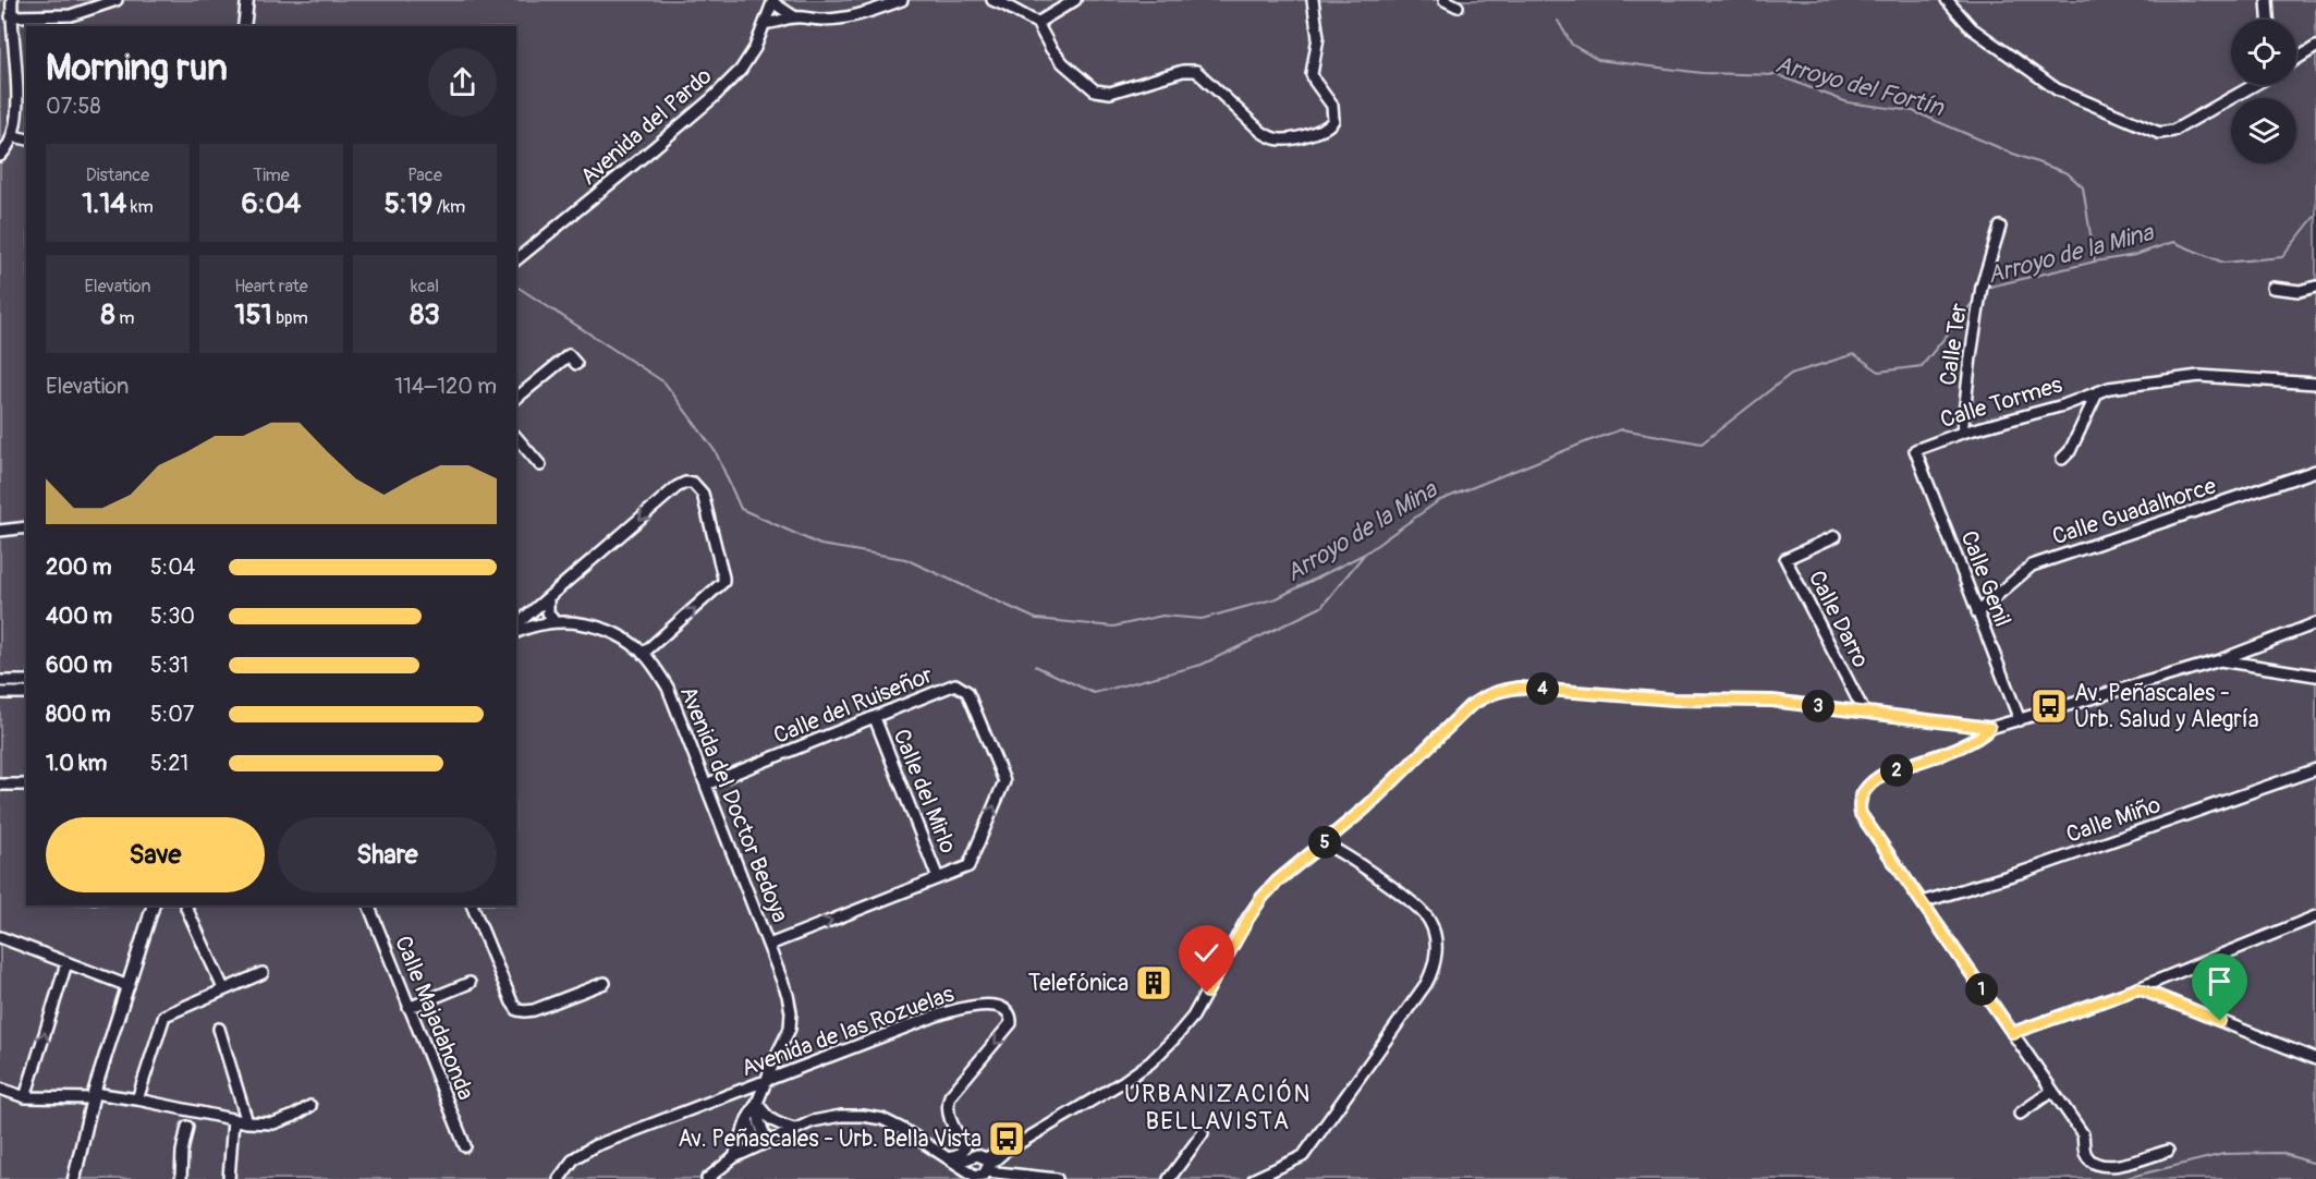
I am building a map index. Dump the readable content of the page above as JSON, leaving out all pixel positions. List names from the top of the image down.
{
  "streets": {
    "street": [
      "Avenida del Pardo",
      "Calle Ter",
      "Calle Tormes",
      "Calle Guadalhorce",
      "Calle Genil",
      "Calle Darro",
      "Calle del Ruiseñor",
      "Calle del Mirlo",
      "Avenida del Doctor Bedoya",
      "Calle Miño",
      "Calle Majadahonda",
      "Avenida de las Rozuelas"
    ]
  },
  "crossings": [
    ["Calle Ter", "Calle Tormes"],
    ["Calle Tormes", "Calle Genil"],
    ["Calle Guadalhorce", "Calle Genil"],
    ["Calle del Ruiseñor", "Calle del Mirlo"],
    ["Calle del Ruiseñor", "Avenida del Doctor Bedoya"],
    ["Avenida del Doctor Bedoya", "Avenida de las Rozuelas"]
  ],
  "districts": ["URBANIZACIÓN BELLAVISTA"],
  "water": ["Arroyo del Fortín", "Arroyo de la Mina"],
  "places": {
    "bus stop": ["Av. Peñascales - Urb. Salud y Alegría", "Av. Peñascales - Urb. Bella Vista"],
    "building": ["Telefónica"]
  },
  "page": {
    "heading": ["Morning run", "07:58"],
    "stats": [
      ["Distance", "1.14 km"],
      ["Time", "6:04"],
      ["Pace", "5:19 /km"],
      ["Elevation", "8 m"],
      ["Heart rate", "151 bpm"],
      ["kcal", "83"]
    ],
    "chart": ["Elevation", "114–120 m"],
    "list": [
      {
        "name": "200 m",
        "note": "5:04"
      },
      {
        "name": "400 m",
        "note": "5:30"
      },
      {
        "name": "600 m",
        "note": "5:31"
      },
      {
        "name": "800 m",
        "note": "5:07"
      },
      {
        "name": "1.0 km",
        "note": "5:21"
      }
    ],
    "pins": [
      "4",
      "3",
      "2",
      "5",
      "1"
    ],
    "buttons": ["Save", "Share"]
  }
}
